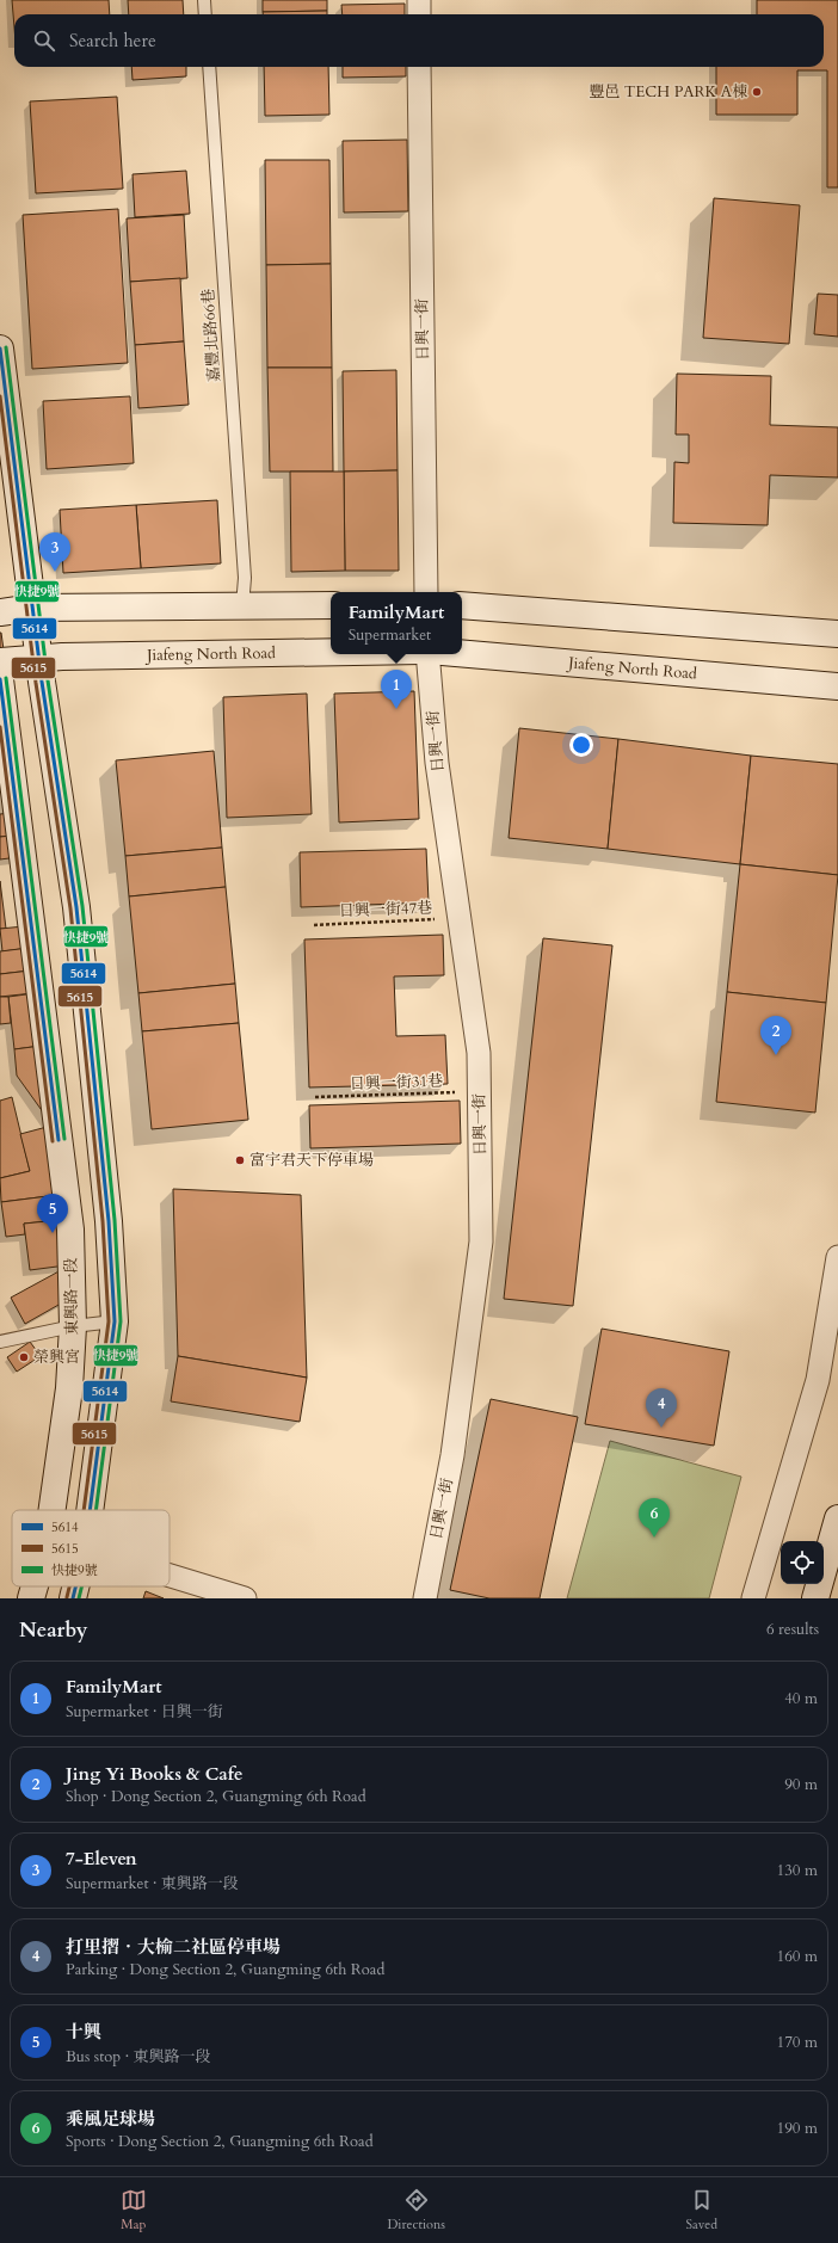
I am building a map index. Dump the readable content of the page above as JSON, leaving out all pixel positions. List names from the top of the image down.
{
  "streets": {
    "street": ["日興一街", "Jiafeng North Road", "東興路一段"],
    "lane": ["嘉豐北路66巷"],
    "path": ["日興一街47巷", "日興一街31巷"]
  },
  "crossings": [
    ["日興一街", "日興一街47巷"],
    ["日興一街", "日興一街31巷"]
  ],
  "places": ["豐邑 TECH PARK A棟", "富宇君天下停車場", "榮興宮"],
  "lines": ["transit line 快捷9號", "transit line 5614", "transit line 5615"],
  "legend": ["5614", "5615", "快捷9號"],
  "page": {
    "search": "Search here",
    "pins": [
      "3",
      "1",
      "2",
      "5",
      "4",
      "6"
    ],
    "popup": ["FamilyMart", "Supermarket"],
    "heading": ["Nearby", "6 results"],
    "list": [
      {
        "mark": "1",
        "name": "FamilyMart",
        "note": "Supermarket · 日興一街",
        "value": "40 m"
      },
      {
        "mark": "2",
        "name": "Jing Yi Books & Cafe",
        "note": "Shop · Dong Section 2, Guangming 6th Road",
        "value": "90 m"
      },
      {
        "mark": "3",
        "name": "7-Eleven",
        "note": "Supermarket · 東興路一段",
        "value": "130 m"
      },
      {
        "mark": "4",
        "name": "打里摺．大榆二社區停車場",
        "note": "Parking · Dong Section 2, Guangming 6th Road",
        "value": "160 m"
      },
      {
        "mark": "5",
        "name": "十興",
        "note": "Bus stop · 東興路一段",
        "value": "170 m"
      },
      {
        "mark": "6",
        "name": "乘風足球場",
        "note": "Sports · Dong Section 2, Guangming 6th Road",
        "value": "190 m"
      }
    ],
    "nav": ["Map", "Directions", "Saved"]
  }
}
